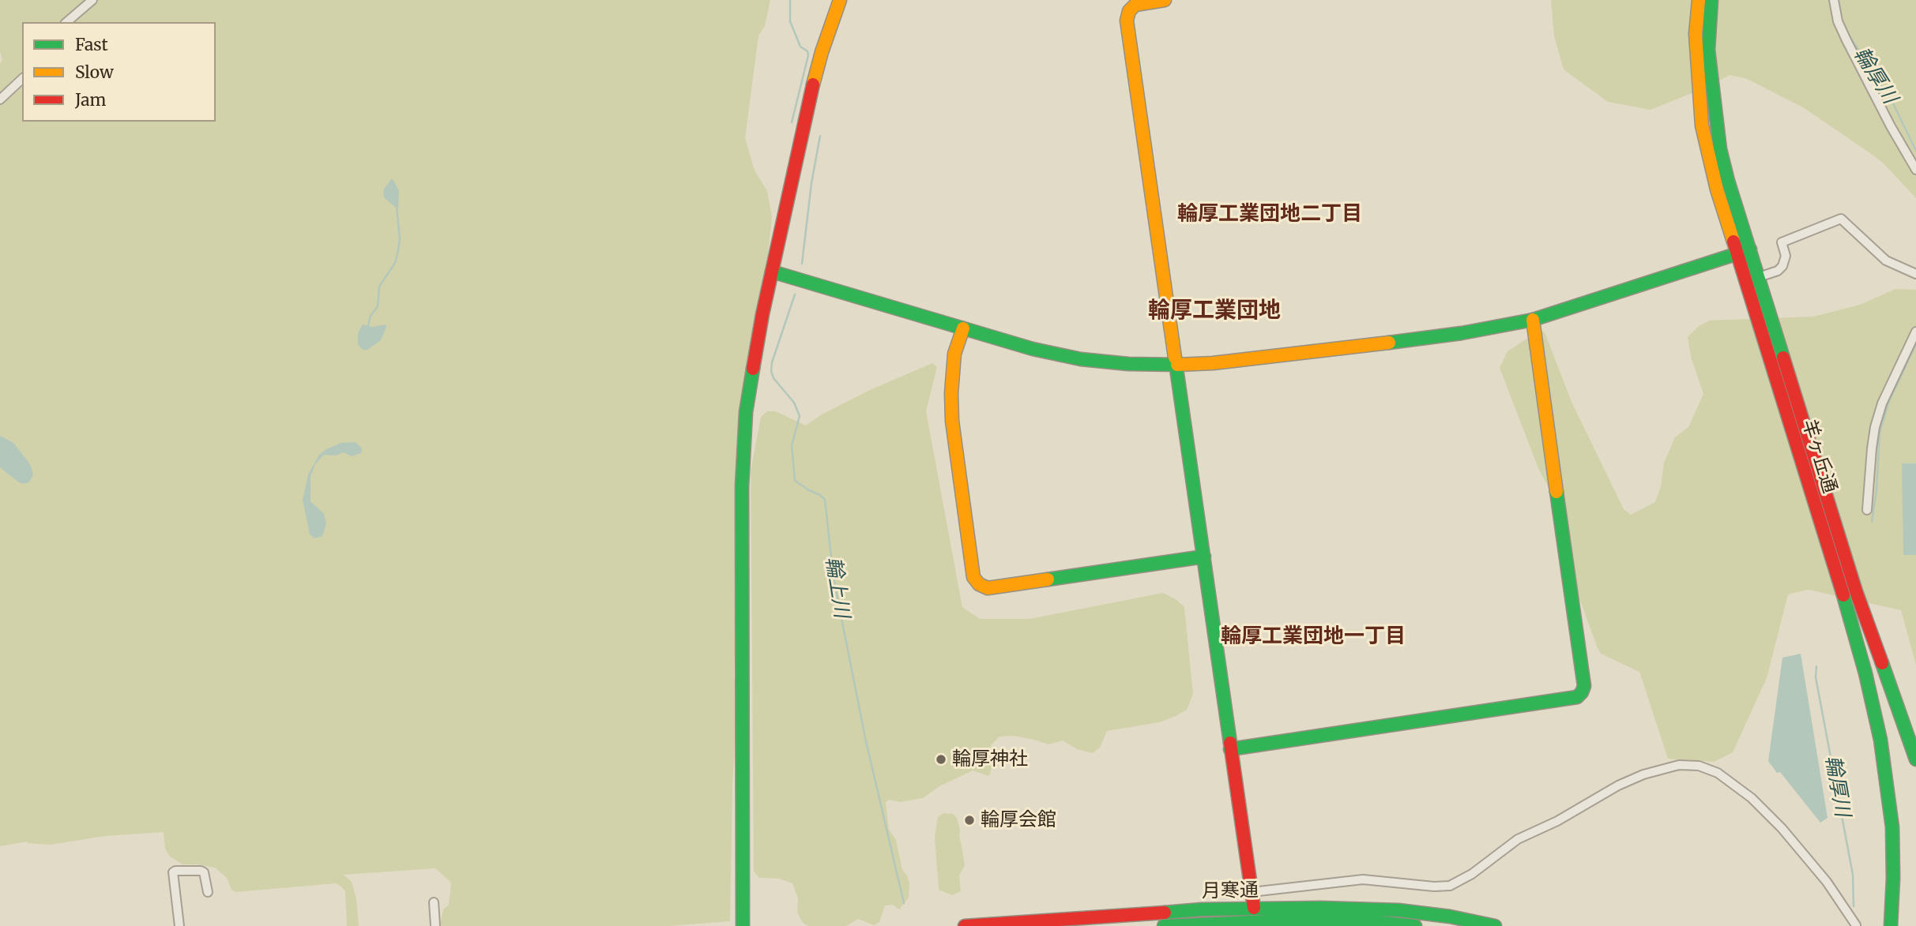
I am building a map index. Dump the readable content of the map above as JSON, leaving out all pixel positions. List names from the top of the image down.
{
  "streets": {
    "main road": ["羊ヶ丘通", "月寒通"]
  },
  "districts": ["輪厚工業団地二丁目", "輪厚工業団地", "輪厚工業団地一丁目"],
  "water": ["輪厚川", "輪上川"],
  "places": ["輪厚神社", "輪厚会館"],
  "legend": ["Fast", "Slow", "Jam"]
}
